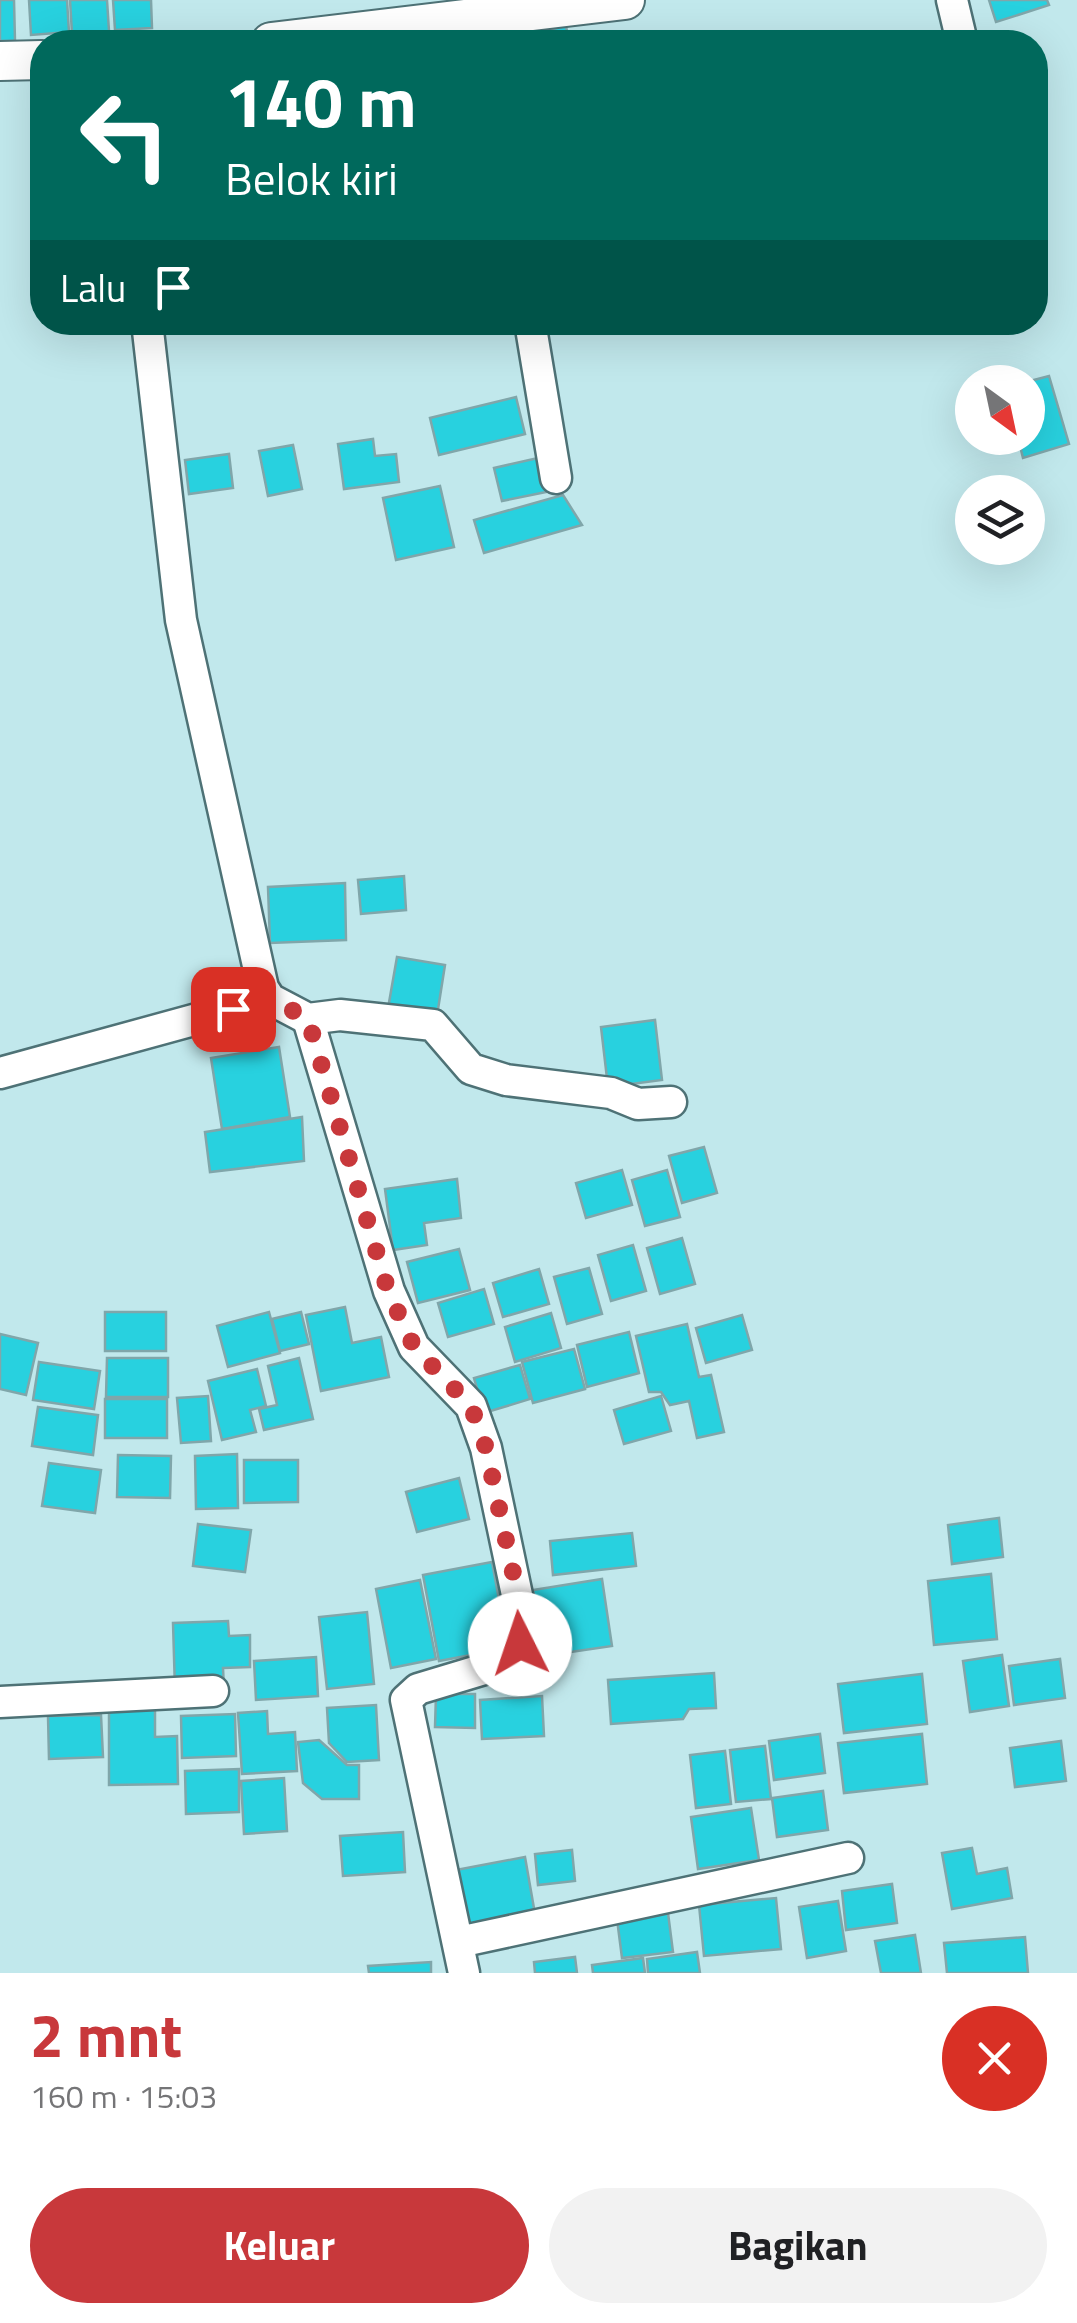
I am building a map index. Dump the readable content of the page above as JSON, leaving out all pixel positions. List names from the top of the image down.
{
  "north": "bottom right",
  "page": {
    "turn": ["140 m", "Belok kiri"],
    "then": "Lalu",
    "heading": ["2 mnt", "160 m · 15:03"],
    "buttons": ["Keluar", "Bagikan"]
  }
}
